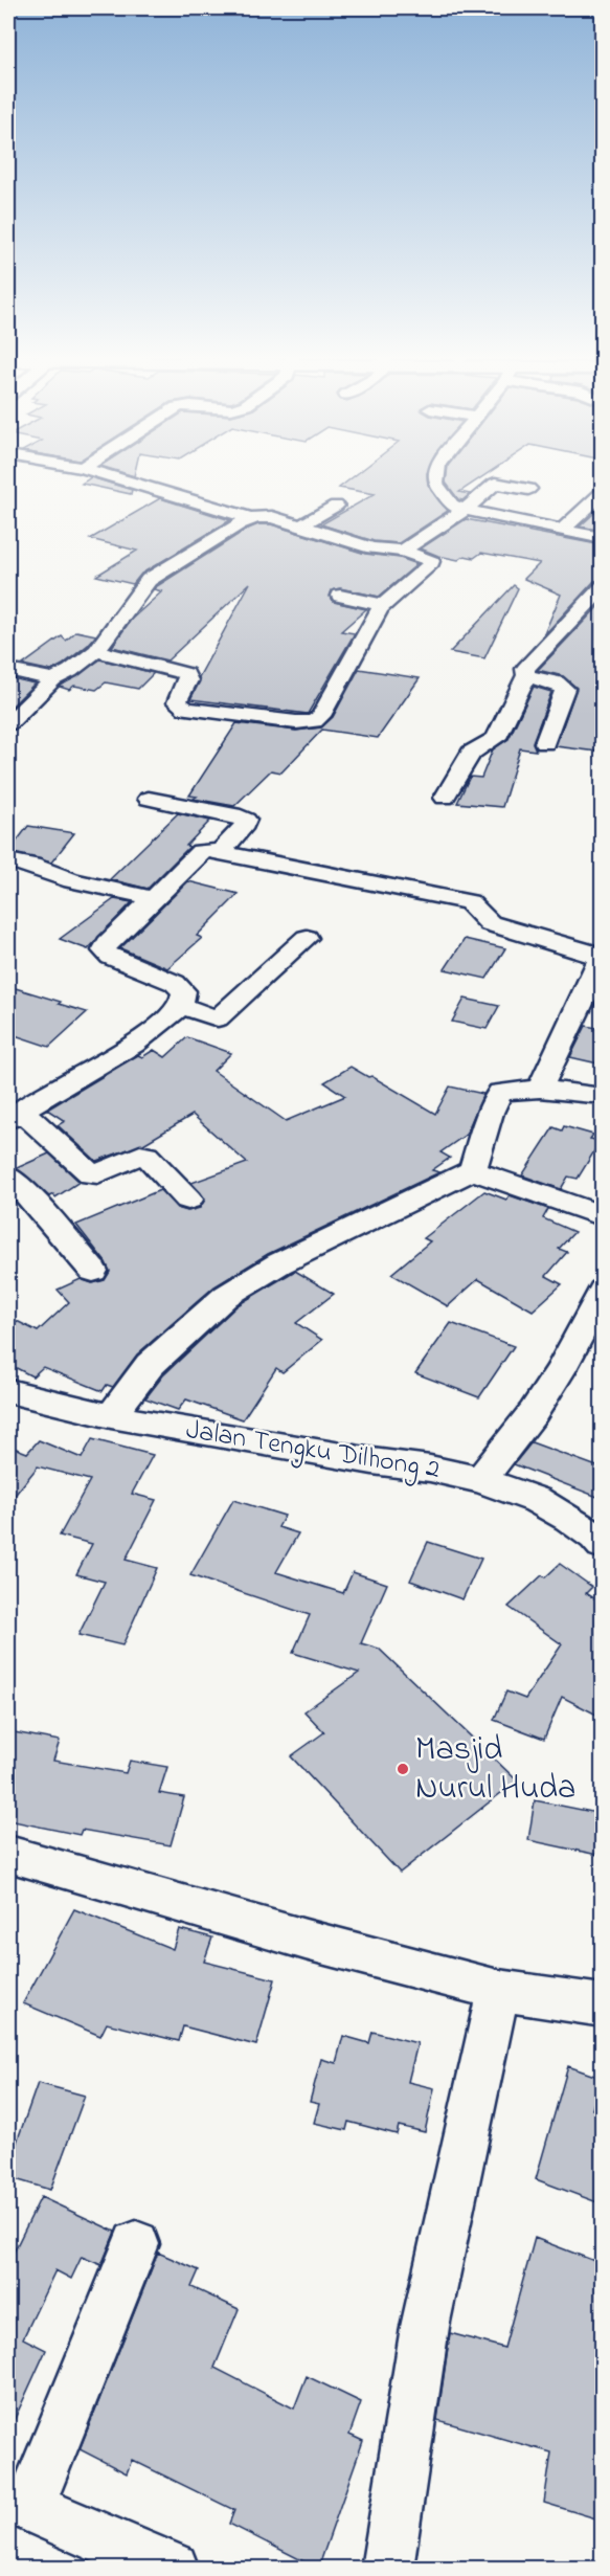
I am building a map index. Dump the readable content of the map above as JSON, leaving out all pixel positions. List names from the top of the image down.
{
  "streets": {
    "street": ["Jalan Tengku Dilhong 2"]
  },
  "places": ["Masjid Nurul Huda"]
}
